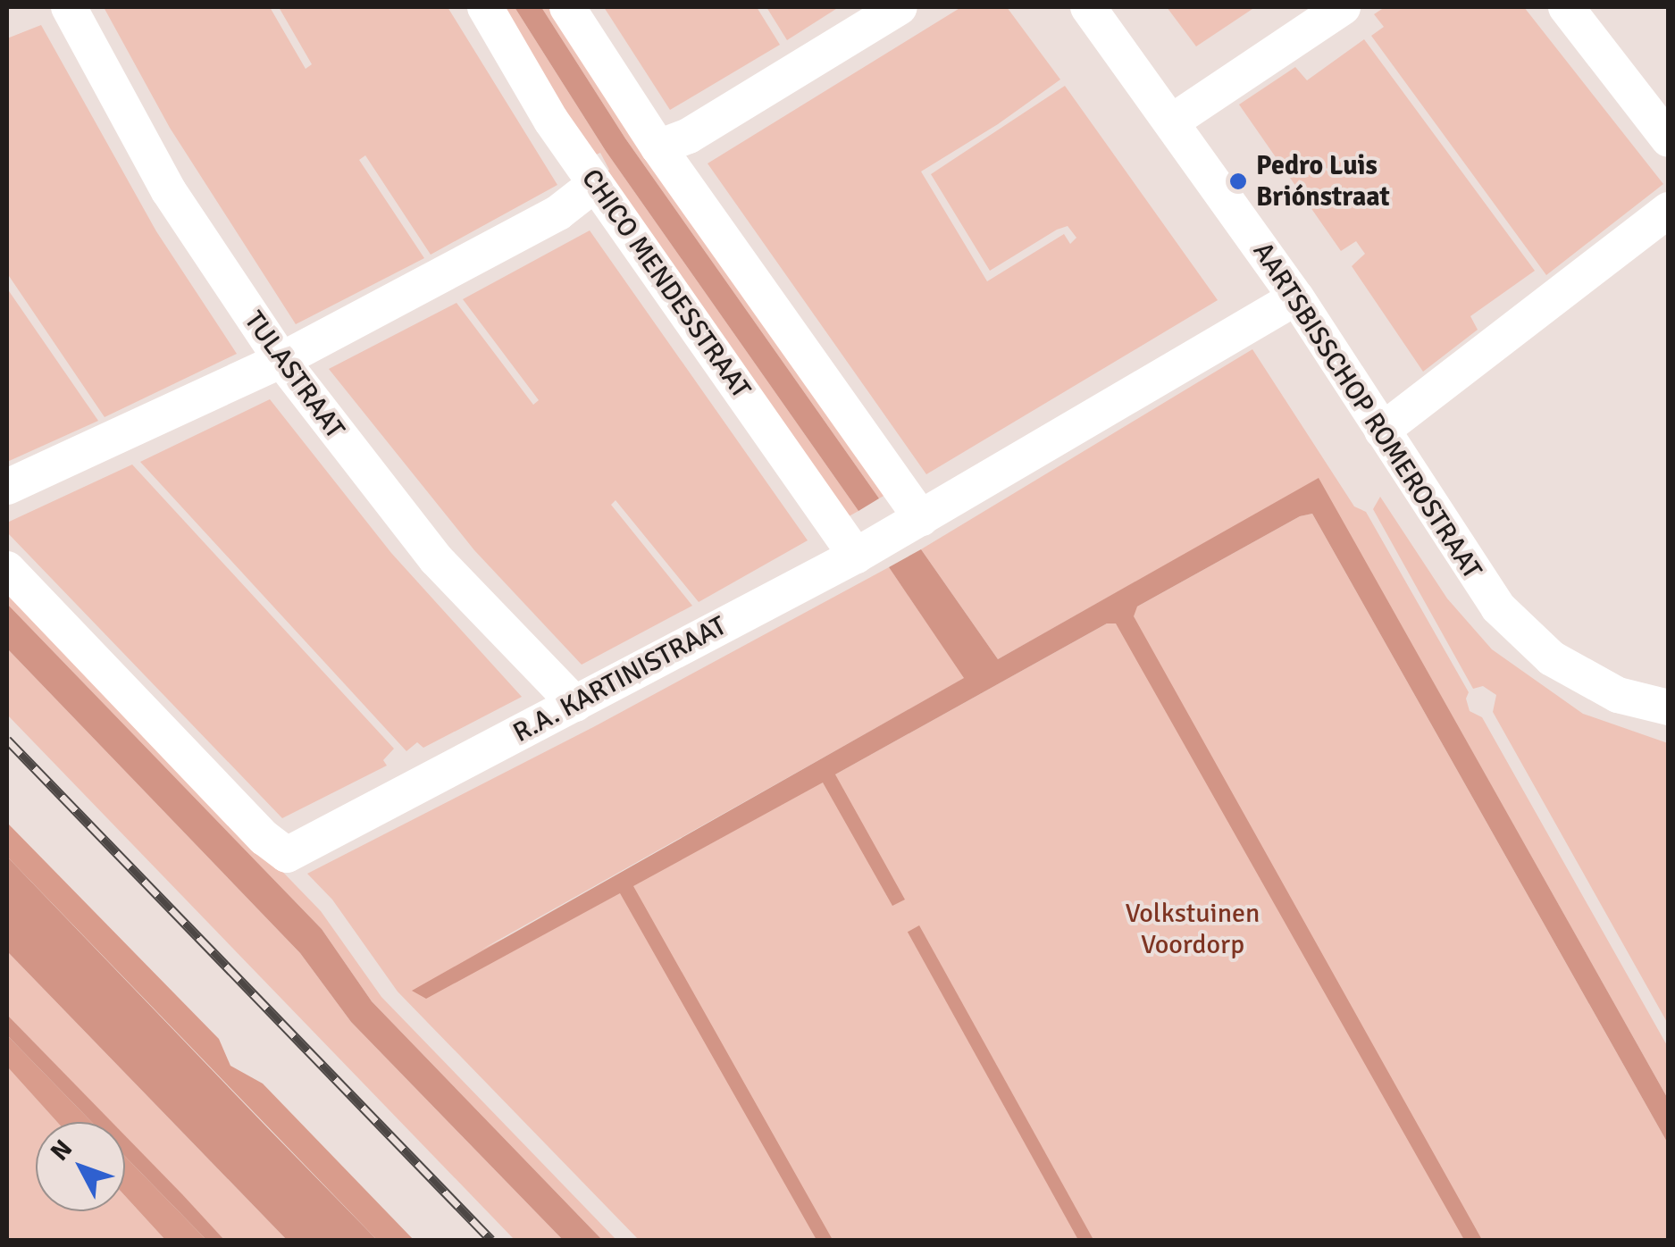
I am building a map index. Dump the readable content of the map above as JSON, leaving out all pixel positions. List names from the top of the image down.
{
  "streets": {
    "street": [
      "CHICO MENDESSTRAAT",
      "TULASTRAAT",
      "AARTSBISSCHOP ROMEROSTRAAT",
      "R.A. KARTINISTRAAT"
    ]
  },
  "crossings": [
    ["CHICO MENDESSTRAAT", "R.A. KARTINISTRAAT"],
    ["TULASTRAAT", "R.A. KARTINISTRAAT"],
    ["AARTSBISSCHOP ROMEROSTRAAT", "R.A. KARTINISTRAAT"]
  ],
  "parks": ["Volkstuinen Voordorp"],
  "places": ["Pedro Luis Briónstraat"],
  "north": "top left"
}
